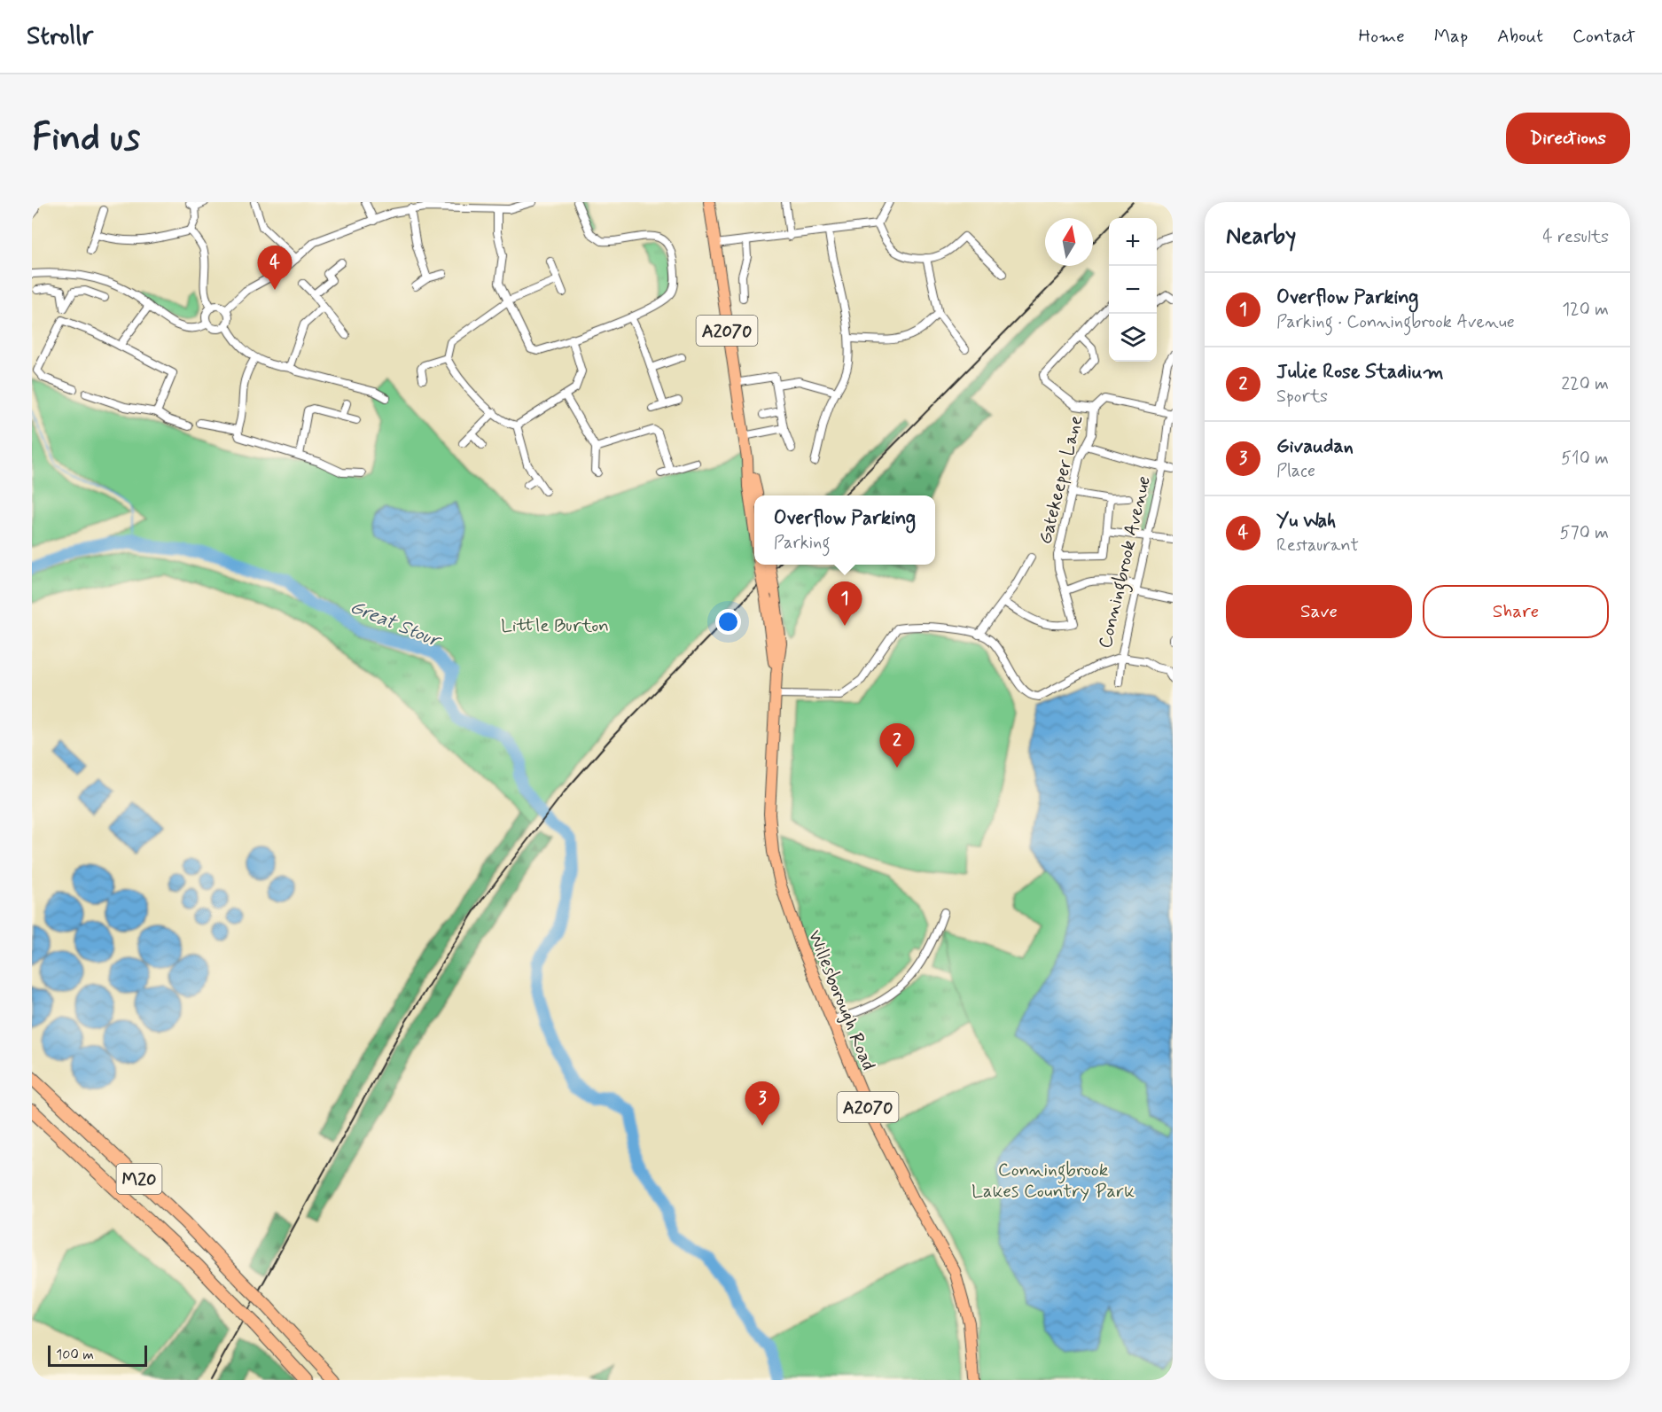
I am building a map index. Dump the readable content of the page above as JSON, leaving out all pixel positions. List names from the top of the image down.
{
  "streets": {
    "highway": ["M20"],
    "main road": ["A2070", "Willesborough Road"],
    "street": ["Gatekeeper Lane", "Conningbrook Avenue"]
  },
  "crossings": [
    ["Gatekeeper Lane", "Conningbrook Avenue"]
  ],
  "water": ["Great Stour"],
  "parks": ["Little Burton", "Conningbrook Lakes Country Park"],
  "scale_bar": "100 m",
  "north": "top",
  "page": {
    "header": "Strollr",
    "nav": [
      "Home",
      "Map",
      "About",
      "Contact"
    ],
    "buttons": [
      "Directions",
      ["Save", "Share"]
    ],
    "title": "Find us",
    "heading": ["Nearby", "4 results"],
    "map_buttons": ["+", "−"],
    "pins": [
      "4",
      "1",
      "2",
      "3"
    ],
    "list": [
      {
        "mark": "1",
        "name": "Overflow Parking",
        "note": "Parking · Conningbrook Avenue",
        "value": "120 m"
      },
      {
        "mark": "2",
        "name": "Julie Rose Stadium",
        "note": "Sports",
        "value": "220 m"
      },
      {
        "mark": "3",
        "name": "Givaudan",
        "note": "Place",
        "value": "510 m"
      },
      {
        "mark": "4",
        "name": "Yu Wah",
        "note": "Restaurant",
        "value": "570 m"
      }
    ],
    "popup": ["Overflow Parking", "Parking"],
    "scale": "100 m"
  }
}
